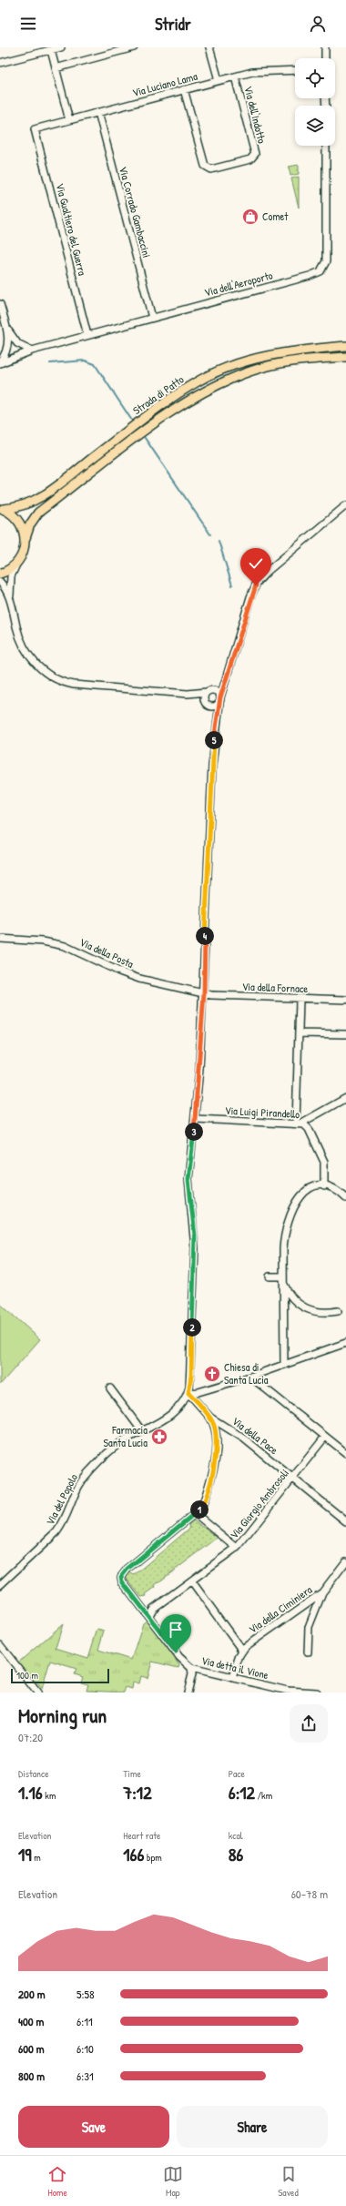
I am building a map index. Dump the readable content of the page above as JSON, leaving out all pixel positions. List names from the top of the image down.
{
  "streets": {
    "main road": ["Strada di Patto"],
    "street": [
      "Via Luciano Lama",
      "Via dell'Indotto",
      "Via Corrado Gambaccini",
      "Via Gualtiero del Guerra",
      "Via dell'Aeroporto",
      "Via della Posta",
      "Via della Fornace",
      "Via Luigi Pirandello",
      "Via della Pace",
      "Via del Popolo",
      "Via Giorgio Ambrosoli",
      "Via della Ciminiera",
      "Via detta il Vione"
    ]
  },
  "crossings": [
    ["Via Luciano Lama", "Via dell'Indotto"],
    ["Via Luciano Lama", "Via Corrado Gambaccini"],
    ["Via Luciano Lama", "Via Gualtiero del Guerra"],
    ["Via Corrado Gambaccini", "Via dell'Aeroporto"],
    ["Via Gualtiero del Guerra", "Via dell'Aeroporto"],
    ["Via della Posta", "Via della Fornace"],
    ["Via della Posta", "Via del Popolo"],
    ["Via della Fornace", "Via del Popolo"],
    ["Via Luigi Pirandello", "Via del Popolo"],
    ["Via della Pace", "Via del Popolo"],
    ["Via della Pace", "Via Giorgio Ambrosoli"]
  ],
  "places": {
    "shop": ["Comet"],
    "church": ["Chiesa di Santa Lucia"],
    "pharmacy": ["Farmacia Santa Lucia"]
  },
  "scale_bar": "100 m",
  "page": {
    "header": "Stridr",
    "pins": [
      "5",
      "4",
      "3",
      "2",
      "1"
    ],
    "scale": "100 m",
    "heading": ["Morning run", "07:20"],
    "stats": [
      ["Distance", "1.16 km"],
      ["Time", "7:12"],
      ["Pace", "6:12 /km"],
      ["Elevation", "19 m"],
      ["Heart rate", "166 bpm"],
      ["kcal", "86"]
    ],
    "chart": ["Elevation", "60–78 m"],
    "list": [
      {
        "name": "200 m",
        "note": "5:58"
      },
      {
        "name": "400 m",
        "note": "6:11"
      },
      {
        "name": "600 m",
        "note": "6:10"
      },
      {
        "name": "800 m",
        "note": "6:31"
      }
    ],
    "buttons": ["Save", "Share"],
    "tabs": ["Home", "Map", "Saved"]
  }
}
